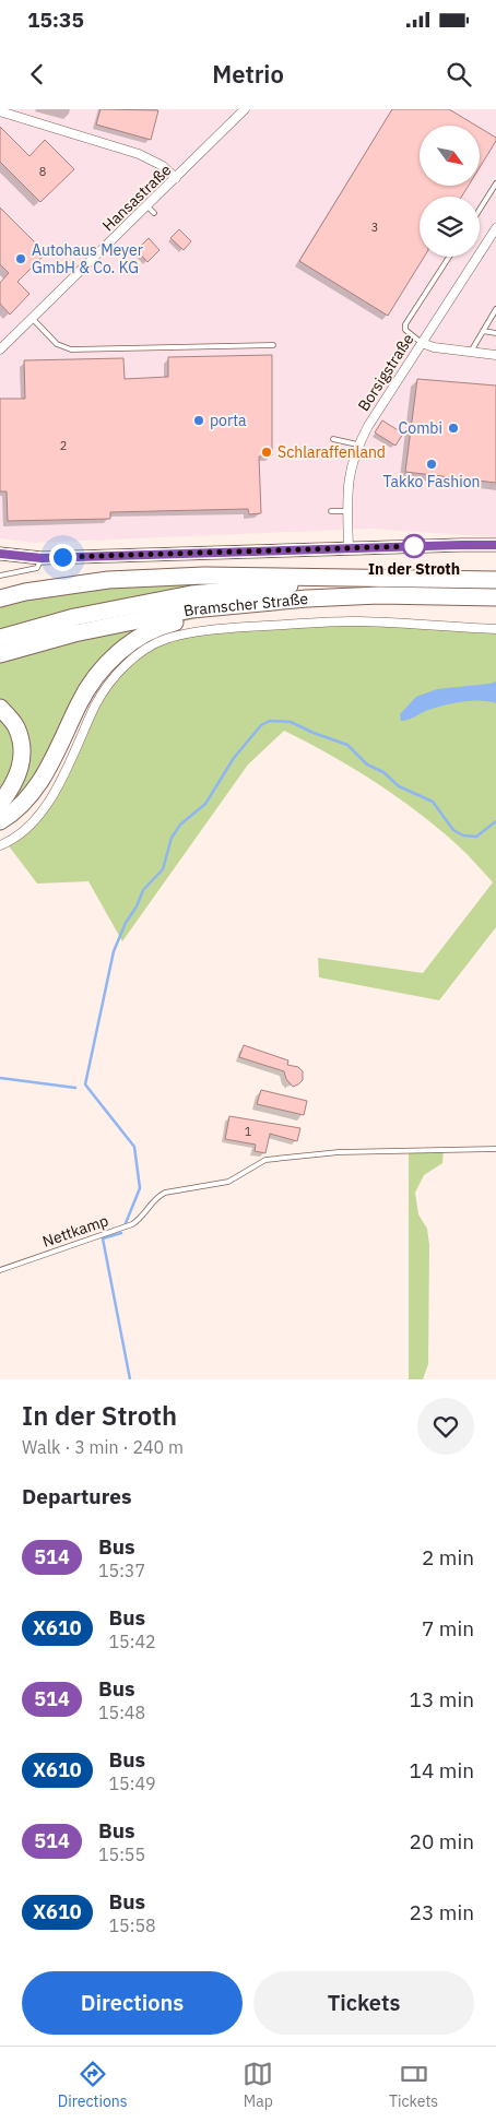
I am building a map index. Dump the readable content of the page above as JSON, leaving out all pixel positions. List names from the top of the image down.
{
  "streets": {
    "highway": ["Bramscher Straße"],
    "street": ["Hansastraße", "Borsigstraße"],
    "lane": ["Nettkamp"]
  },
  "places": [
    "Autohaus Meyer GmbH & Co. KG",
    "porta",
    "Combi",
    "Schlaraffenland",
    "Takko Fashion",
    "In der Stroth"
  ],
  "lines": ["bus line 514"],
  "house_numbers": [
    "8",
    "3",
    "2",
    "1"
  ],
  "north": "bottom right",
  "page": {
    "status": "15:35",
    "header": "Metrio",
    "heading": [
      ["In der Stroth", "Walk · 3 min · 240 m"],
      "Departures"
    ],
    "list": [
      {
        "mark": "514",
        "name": "Bus",
        "note": "15:37",
        "value": "2 min"
      },
      {
        "mark": "X610",
        "name": "Bus",
        "note": "15:42",
        "value": "7 min"
      },
      {
        "mark": "514",
        "name": "Bus",
        "note": "15:48",
        "value": "13 min"
      },
      {
        "mark": "X610",
        "name": "Bus",
        "note": "15:49",
        "value": "14 min"
      },
      {
        "mark": "514",
        "name": "Bus",
        "note": "15:55",
        "value": "20 min"
      },
      {
        "mark": "X610",
        "name": "Bus",
        "note": "15:58",
        "value": "23 min"
      }
    ],
    "buttons": ["Directions", "Tickets"],
    "tabs": ["Directions", "Map", "Tickets"]
  }
}
